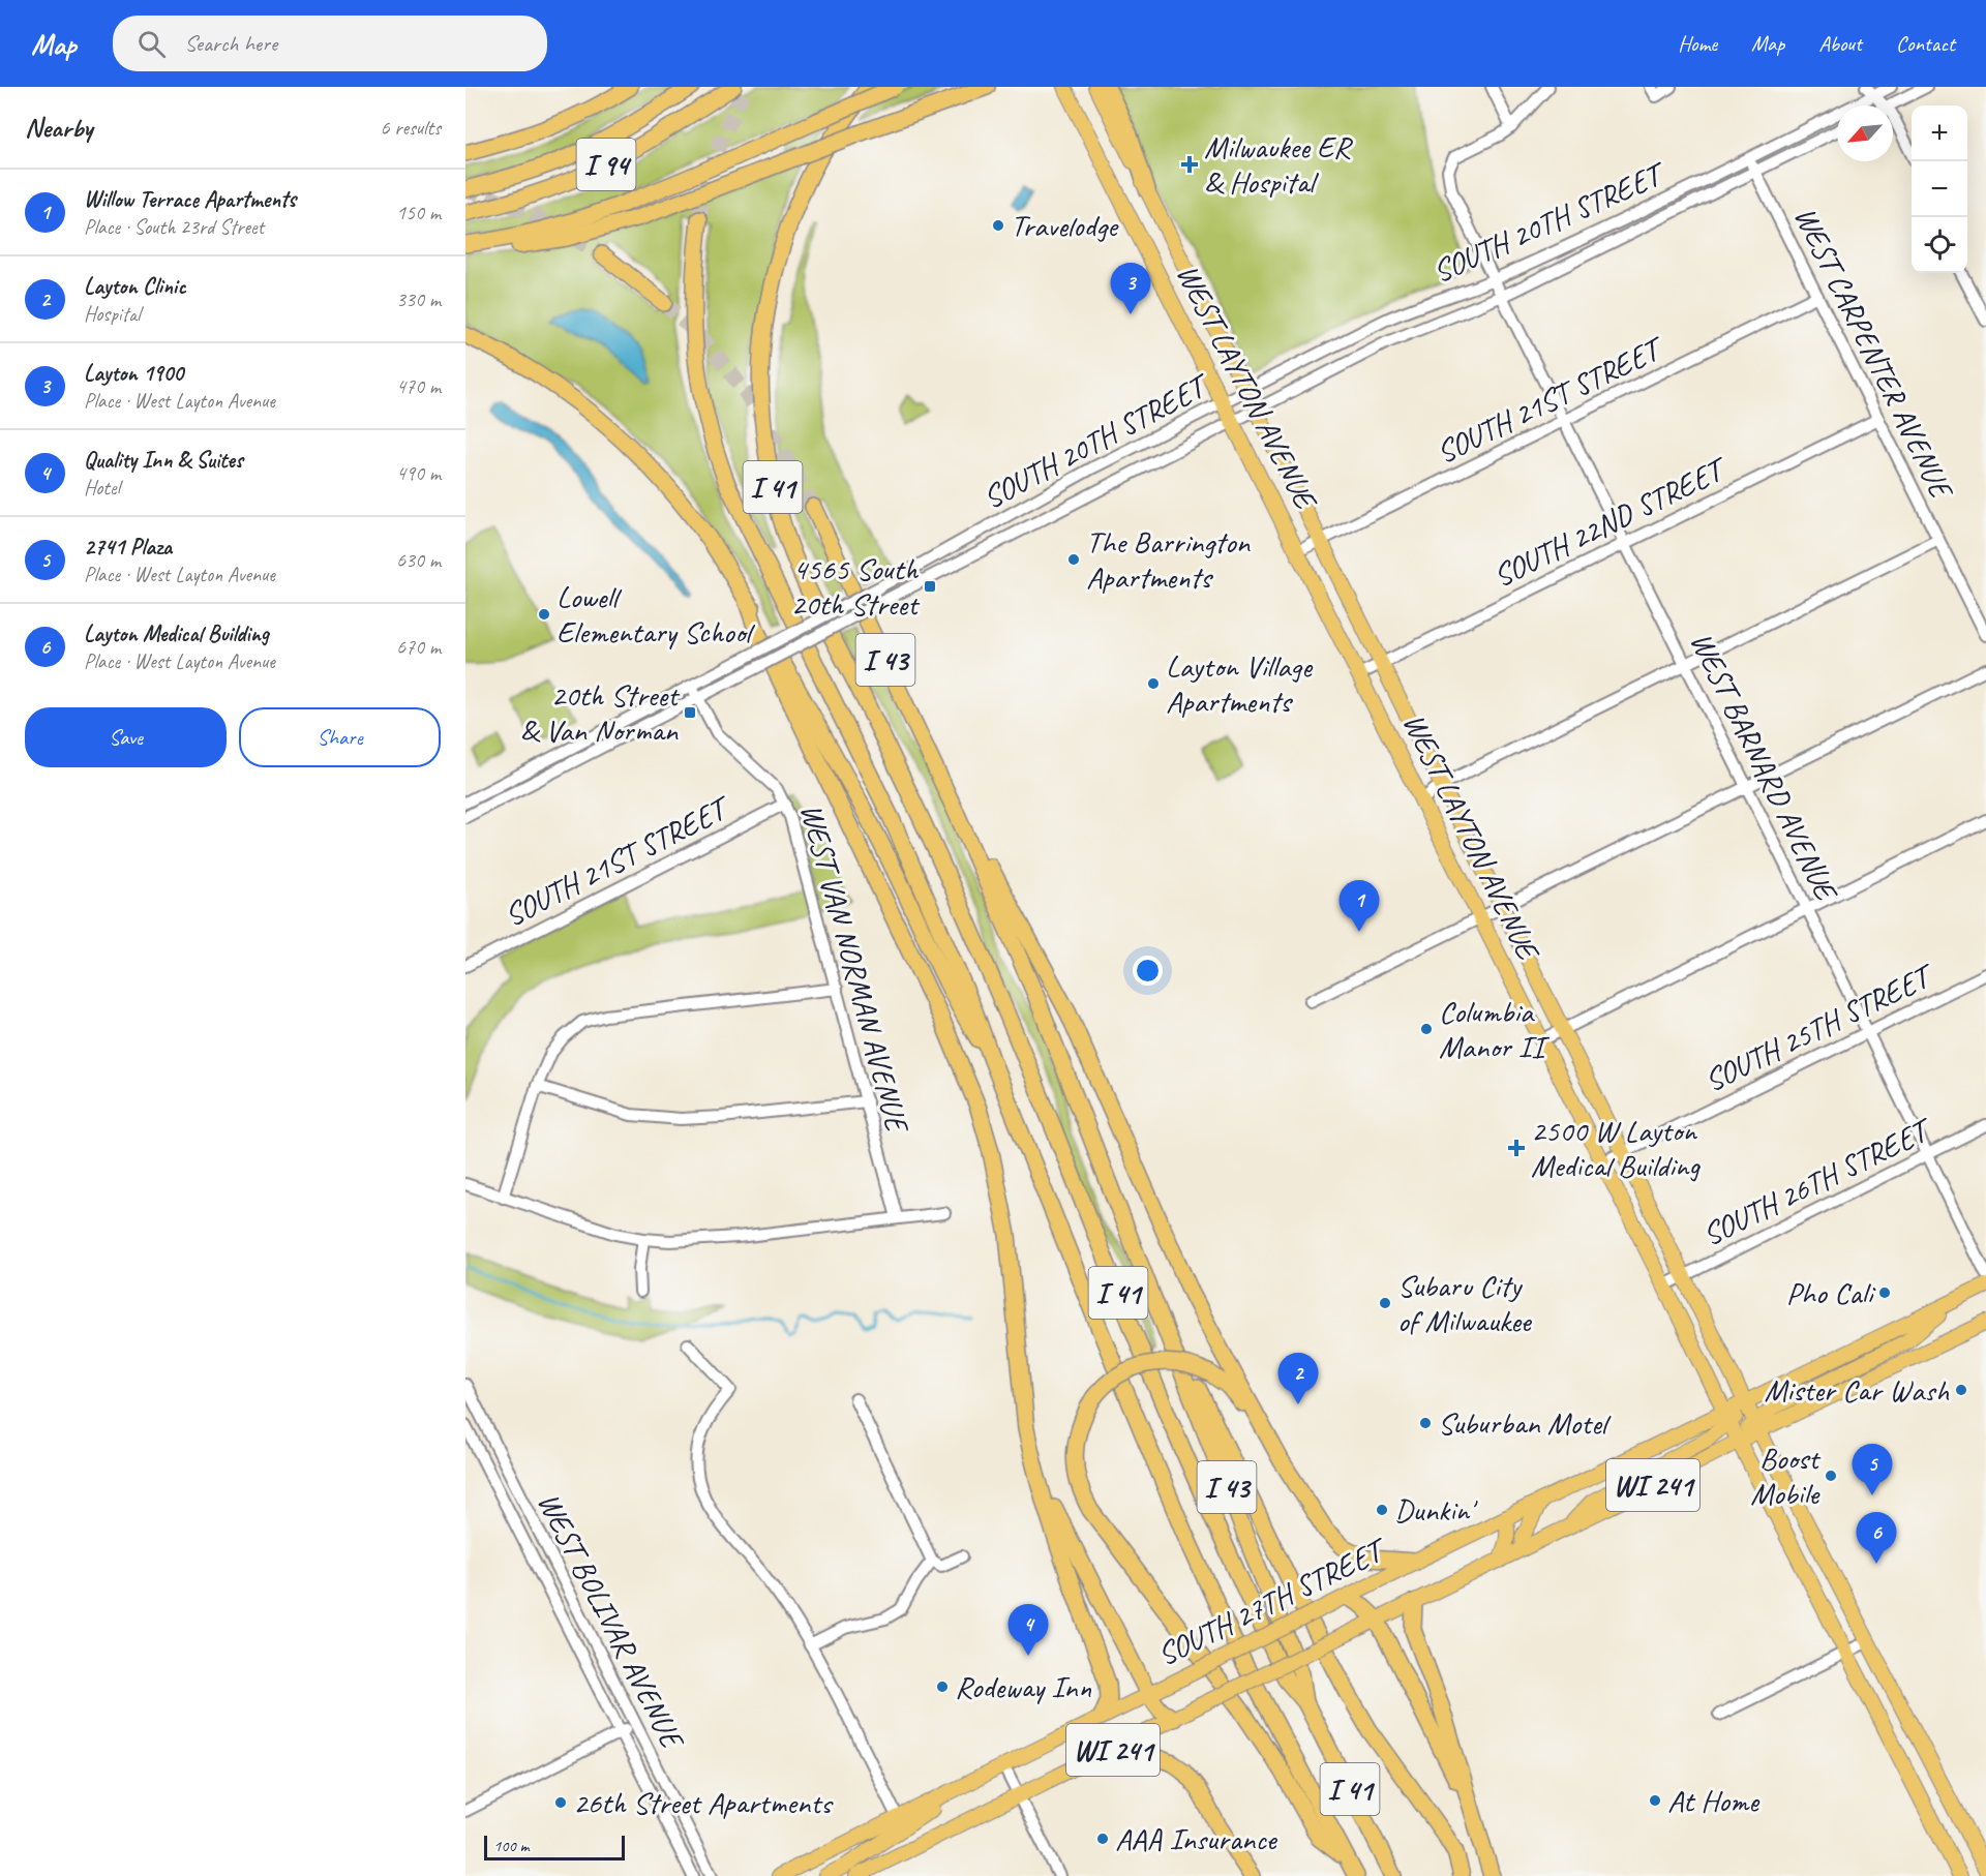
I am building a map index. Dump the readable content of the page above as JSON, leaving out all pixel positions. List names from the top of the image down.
{
  "streets": {
    "highway": ["I 94", "I 41", "I 43"],
    "main road": ["WEST LAYTON AVENUE", "WI 241", "SOUTH 27TH STREET"],
    "street": [
      "SOUTH 20TH STREET",
      "WEST CARPENTER AVENUE",
      "SOUTH 21ST STREET",
      "SOUTH 22ND STREET",
      "WEST BARNARD AVENUE",
      "WEST VAN NORMAN AVENUE",
      "SOUTH 25TH STREET",
      "SOUTH 26TH STREET",
      "WEST BOLIVAR AVENUE"
    ]
  },
  "crossings": [
    ["SOUTH 20TH STREET", "WEST CARPENTER AVENUE"],
    ["SOUTH 20TH STREET", "WEST LAYTON AVENUE"],
    ["SOUTH 20TH STREET", "WEST BARNARD AVENUE"],
    ["SOUTH 20TH STREET", "WEST VAN NORMAN AVENUE"],
    ["WEST CARPENTER AVENUE", "SOUTH 21ST STREET"],
    ["WEST CARPENTER AVENUE", "SOUTH 22ND STREET"],
    ["WEST LAYTON AVENUE", "SOUTH 21ST STREET"],
    ["WEST LAYTON AVENUE", "SOUTH 22ND STREET"],
    ["WEST LAYTON AVENUE", "SOUTH 25TH STREET"],
    ["WEST LAYTON AVENUE", "SOUTH 26TH STREET"],
    ["WEST LAYTON AVENUE", "SOUTH 27TH STREET"],
    ["SOUTH 21ST STREET", "WEST BARNARD AVENUE"],
    ["SOUTH 21ST STREET", "WEST VAN NORMAN AVENUE"],
    ["I 41", "I 43"],
    ["SOUTH 22ND STREET", "WEST BARNARD AVENUE"],
    ["WEST BARNARD AVENUE", "SOUTH 25TH STREET"],
    ["WEST BARNARD AVENUE", "SOUTH 26TH STREET"]
  ],
  "places": {
    "health": ["Milwaukee ER & Hospital", "2500 W Layton Medical Building"],
    "other": [
      "Travelodge",
      "The Barrington Apartments",
      "Lowell Elementary School",
      "Layton Village Apartments",
      "Columbia Manor II",
      "Pho Cali",
      "Subaru City of Milwaukee",
      "Mister Car Wash",
      "Suburban Motel",
      "Boost Mobile",
      "Dunkin'",
      "Rodeway Inn",
      "At Home",
      "26th Street Apartments",
      "AAA Insurance"
    ],
    "transit": ["4565 South 20th Street", "20th Street & Van Norman"]
  },
  "scale_bar": "100 m",
  "north": "bottom left",
  "page": {
    "header": "Map",
    "search": "Search here",
    "nav": [
      "Home",
      "Map",
      "About",
      "Contact"
    ],
    "heading": ["Nearby", "6 results"],
    "map_buttons": ["+", "−"],
    "list": [
      {
        "mark": "1",
        "name": "Willow Terrace Apartments",
        "note": "Place · South 23rd Street",
        "value": "150 m"
      },
      {
        "mark": "2",
        "name": "Layton Clinic",
        "note": "Hospital",
        "value": "330 m"
      },
      {
        "mark": "3",
        "name": "Layton 1900",
        "note": "Place · West Layton Avenue",
        "value": "470 m"
      },
      {
        "mark": "4",
        "name": "Quality Inn & Suites",
        "note": "Hotel",
        "value": "490 m"
      },
      {
        "mark": "5",
        "name": "2741 Plaza",
        "note": "Place · West Layton Avenue",
        "value": "630 m"
      },
      {
        "mark": "6",
        "name": "Layton Medical Building",
        "note": "Place · West Layton Avenue",
        "value": "670 m"
      }
    ],
    "pins": [
      "3",
      "1",
      "2",
      "5",
      "6",
      "4"
    ],
    "buttons": ["Save", "Share"],
    "scale": "100 m"
  }
}
